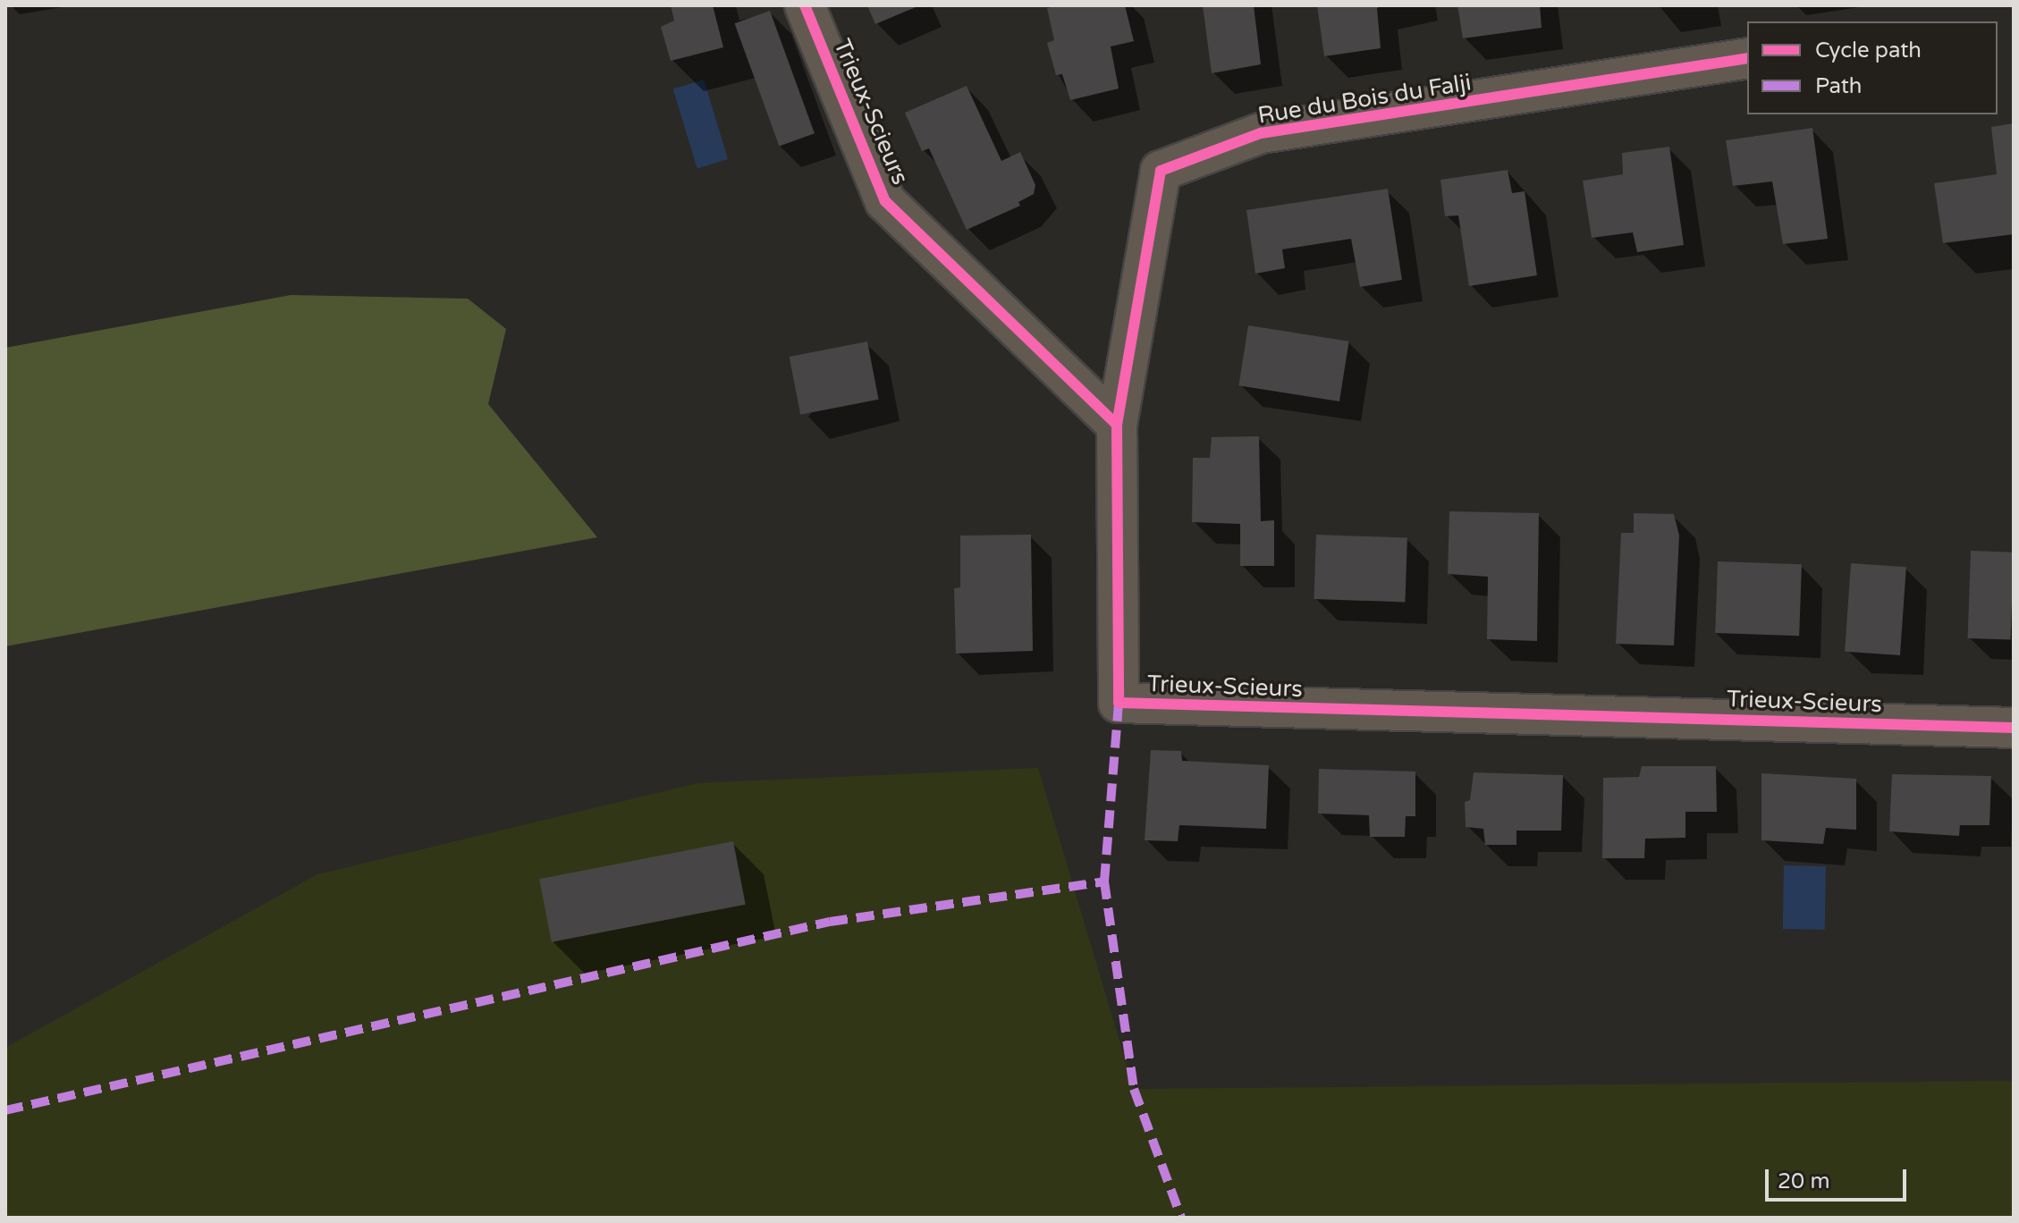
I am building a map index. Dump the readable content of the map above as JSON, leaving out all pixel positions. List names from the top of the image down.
{
  "streets": {
    "street": ["Rue du Bois du Falji", "Trieux-Scieurs"]
  },
  "crossings": [
    ["Rue du Bois du Falji", "Trieux-Scieurs"]
  ],
  "legend": ["Cycle path", "Path"],
  "scale_bar": "20 m"
}
